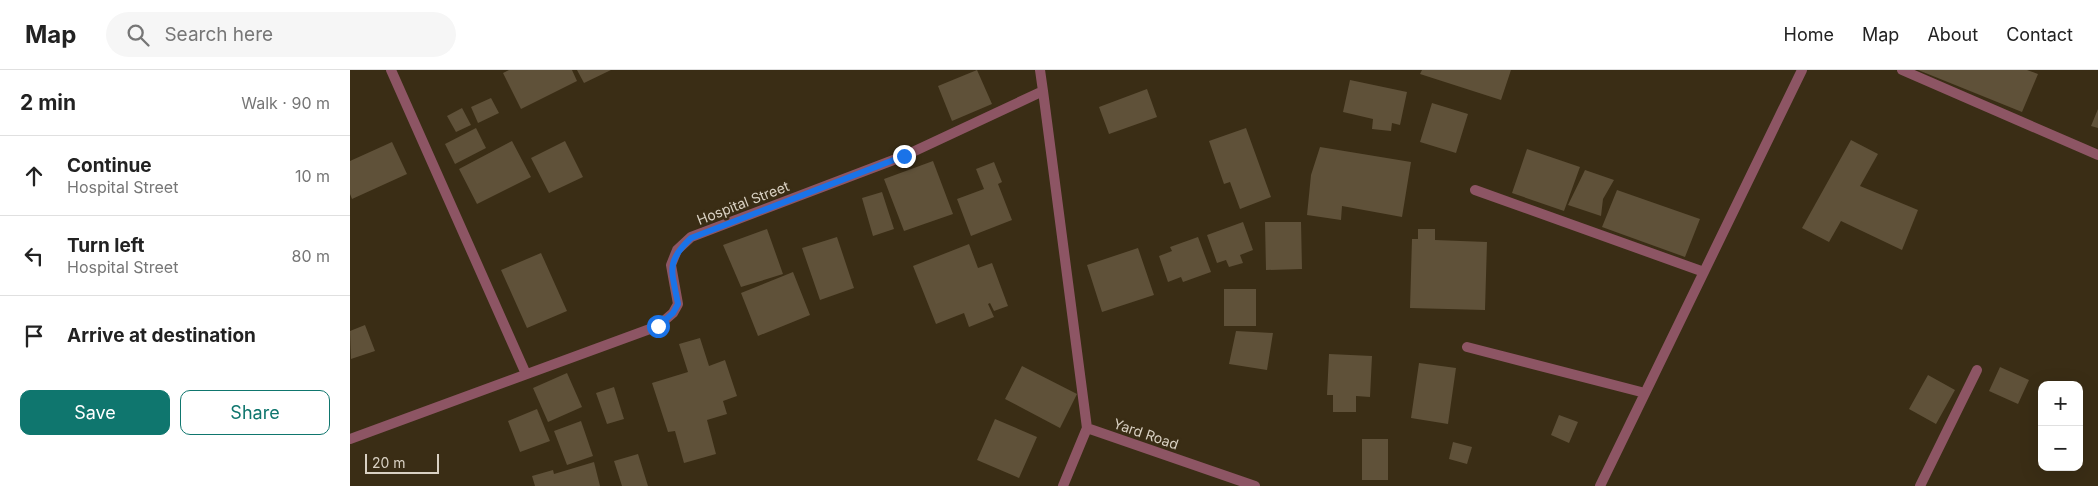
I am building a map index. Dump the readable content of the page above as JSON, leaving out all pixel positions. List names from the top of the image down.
{
  "streets": {
    "street": ["Hospital Street", "Yard Road"]
  },
  "scale_bar": "20 m",
  "page": {
    "header": "Map",
    "search": "Search here",
    "nav": [
      "Home",
      "Map",
      "About",
      "Contact"
    ],
    "heading": ["2 min", "Walk · 90 m"],
    "list": [
      ["Continue", "Hospital Street", "10 m"],
      ["Turn left", "Hospital Street", "80 m"],
      "Arrive at destination"
    ],
    "buttons": ["Save", "Share"],
    "map_buttons": ["+", "−"],
    "scale": "20 m"
  }
}
